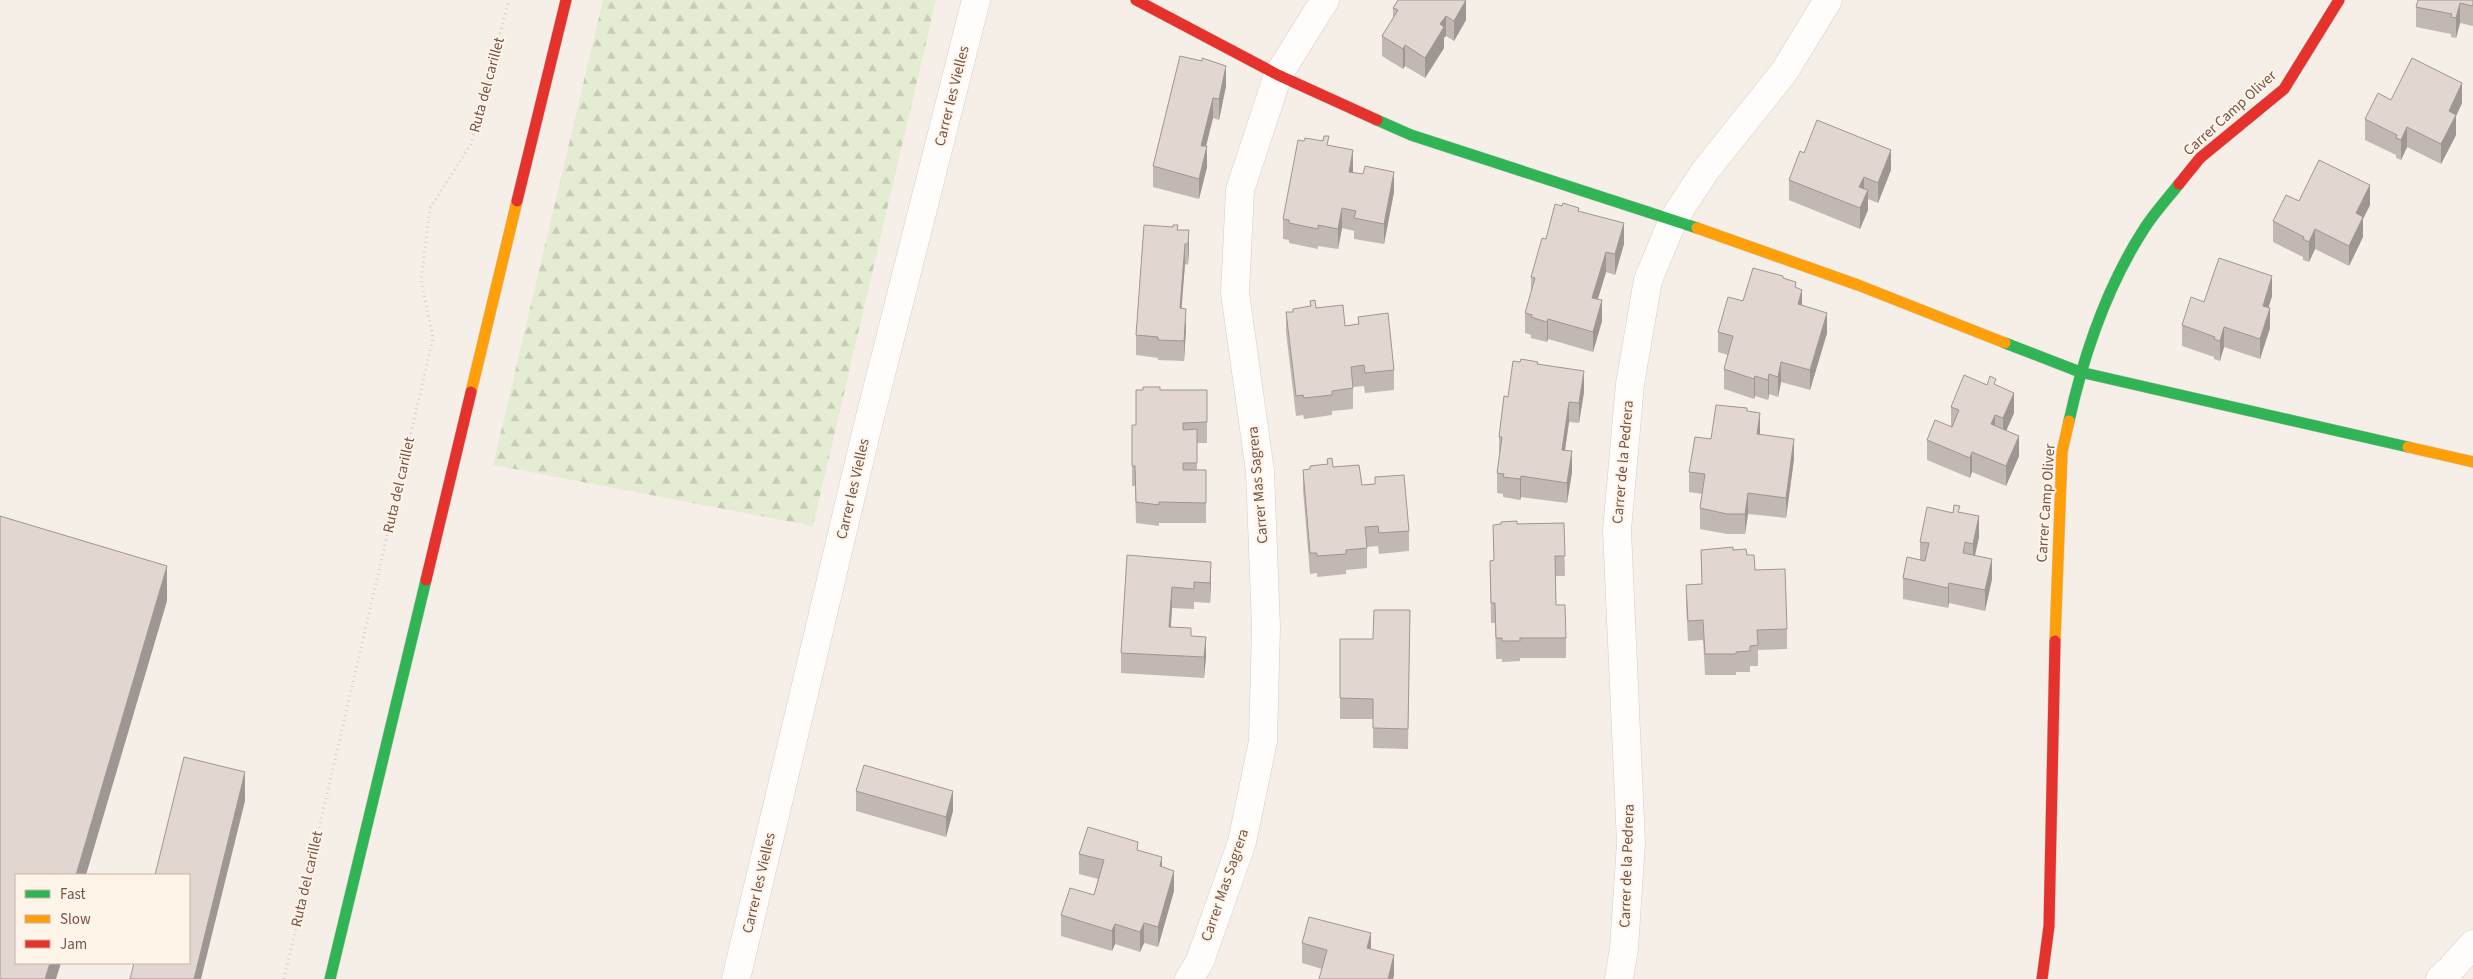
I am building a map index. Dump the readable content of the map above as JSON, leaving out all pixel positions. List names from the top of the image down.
{
  "streets": {
    "street": [
      "Carrer les Vielles",
      "Carrer Camp Oliver",
      "Carrer de la Pedrera",
      "Carrer Mas Sagrera"
    ],
    "path": ["Ruta del carillet"]
  },
  "legend": ["Fast", "Slow", "Jam"]
}
